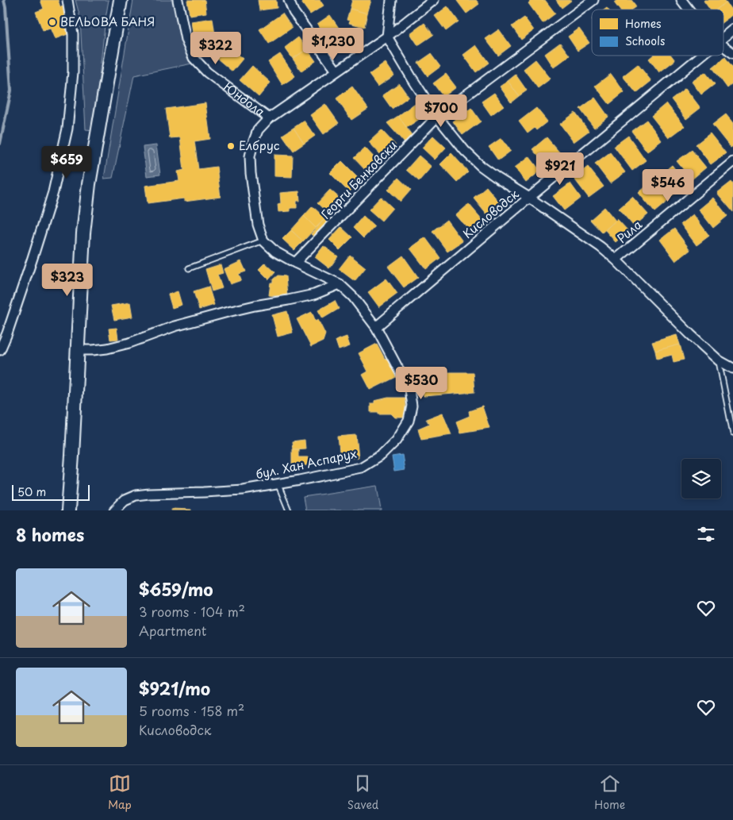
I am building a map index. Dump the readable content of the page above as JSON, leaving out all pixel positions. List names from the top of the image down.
{
  "streets": {
    "street": [
      "Юндола",
      "Георги Бенковски",
      "Кисловодск",
      "Рила",
      "бул. Хан Аспарух"
    ]
  },
  "crossings": [
    ["Георги Бенковски", "бул. Хан Аспарух"],
    ["Кисловодск", "бул. Хан Аспарух"]
  ],
  "places": ["ВЕЛЬОВА БАНЯ", "Елбрус"],
  "legend": ["Homes", "Schools"],
  "scale_bar": "50 m",
  "page": {
    "price": [
      "$1,230",
      "$322",
      "$700",
      "$659",
      "$921",
      "$546",
      "$323",
      "$530"
    ],
    "scale": "50 m",
    "heading": "8 homes",
    "list": [
      {
        "name": "$659/mo",
        "note": "3 rooms · 104 m² · Apartment"
      },
      {
        "name": "$921/mo",
        "note": "5 rooms · 158 m² · Кисловодск"
      }
    ],
    "tabs": ["Map", "Saved", "Home"]
  }
}
